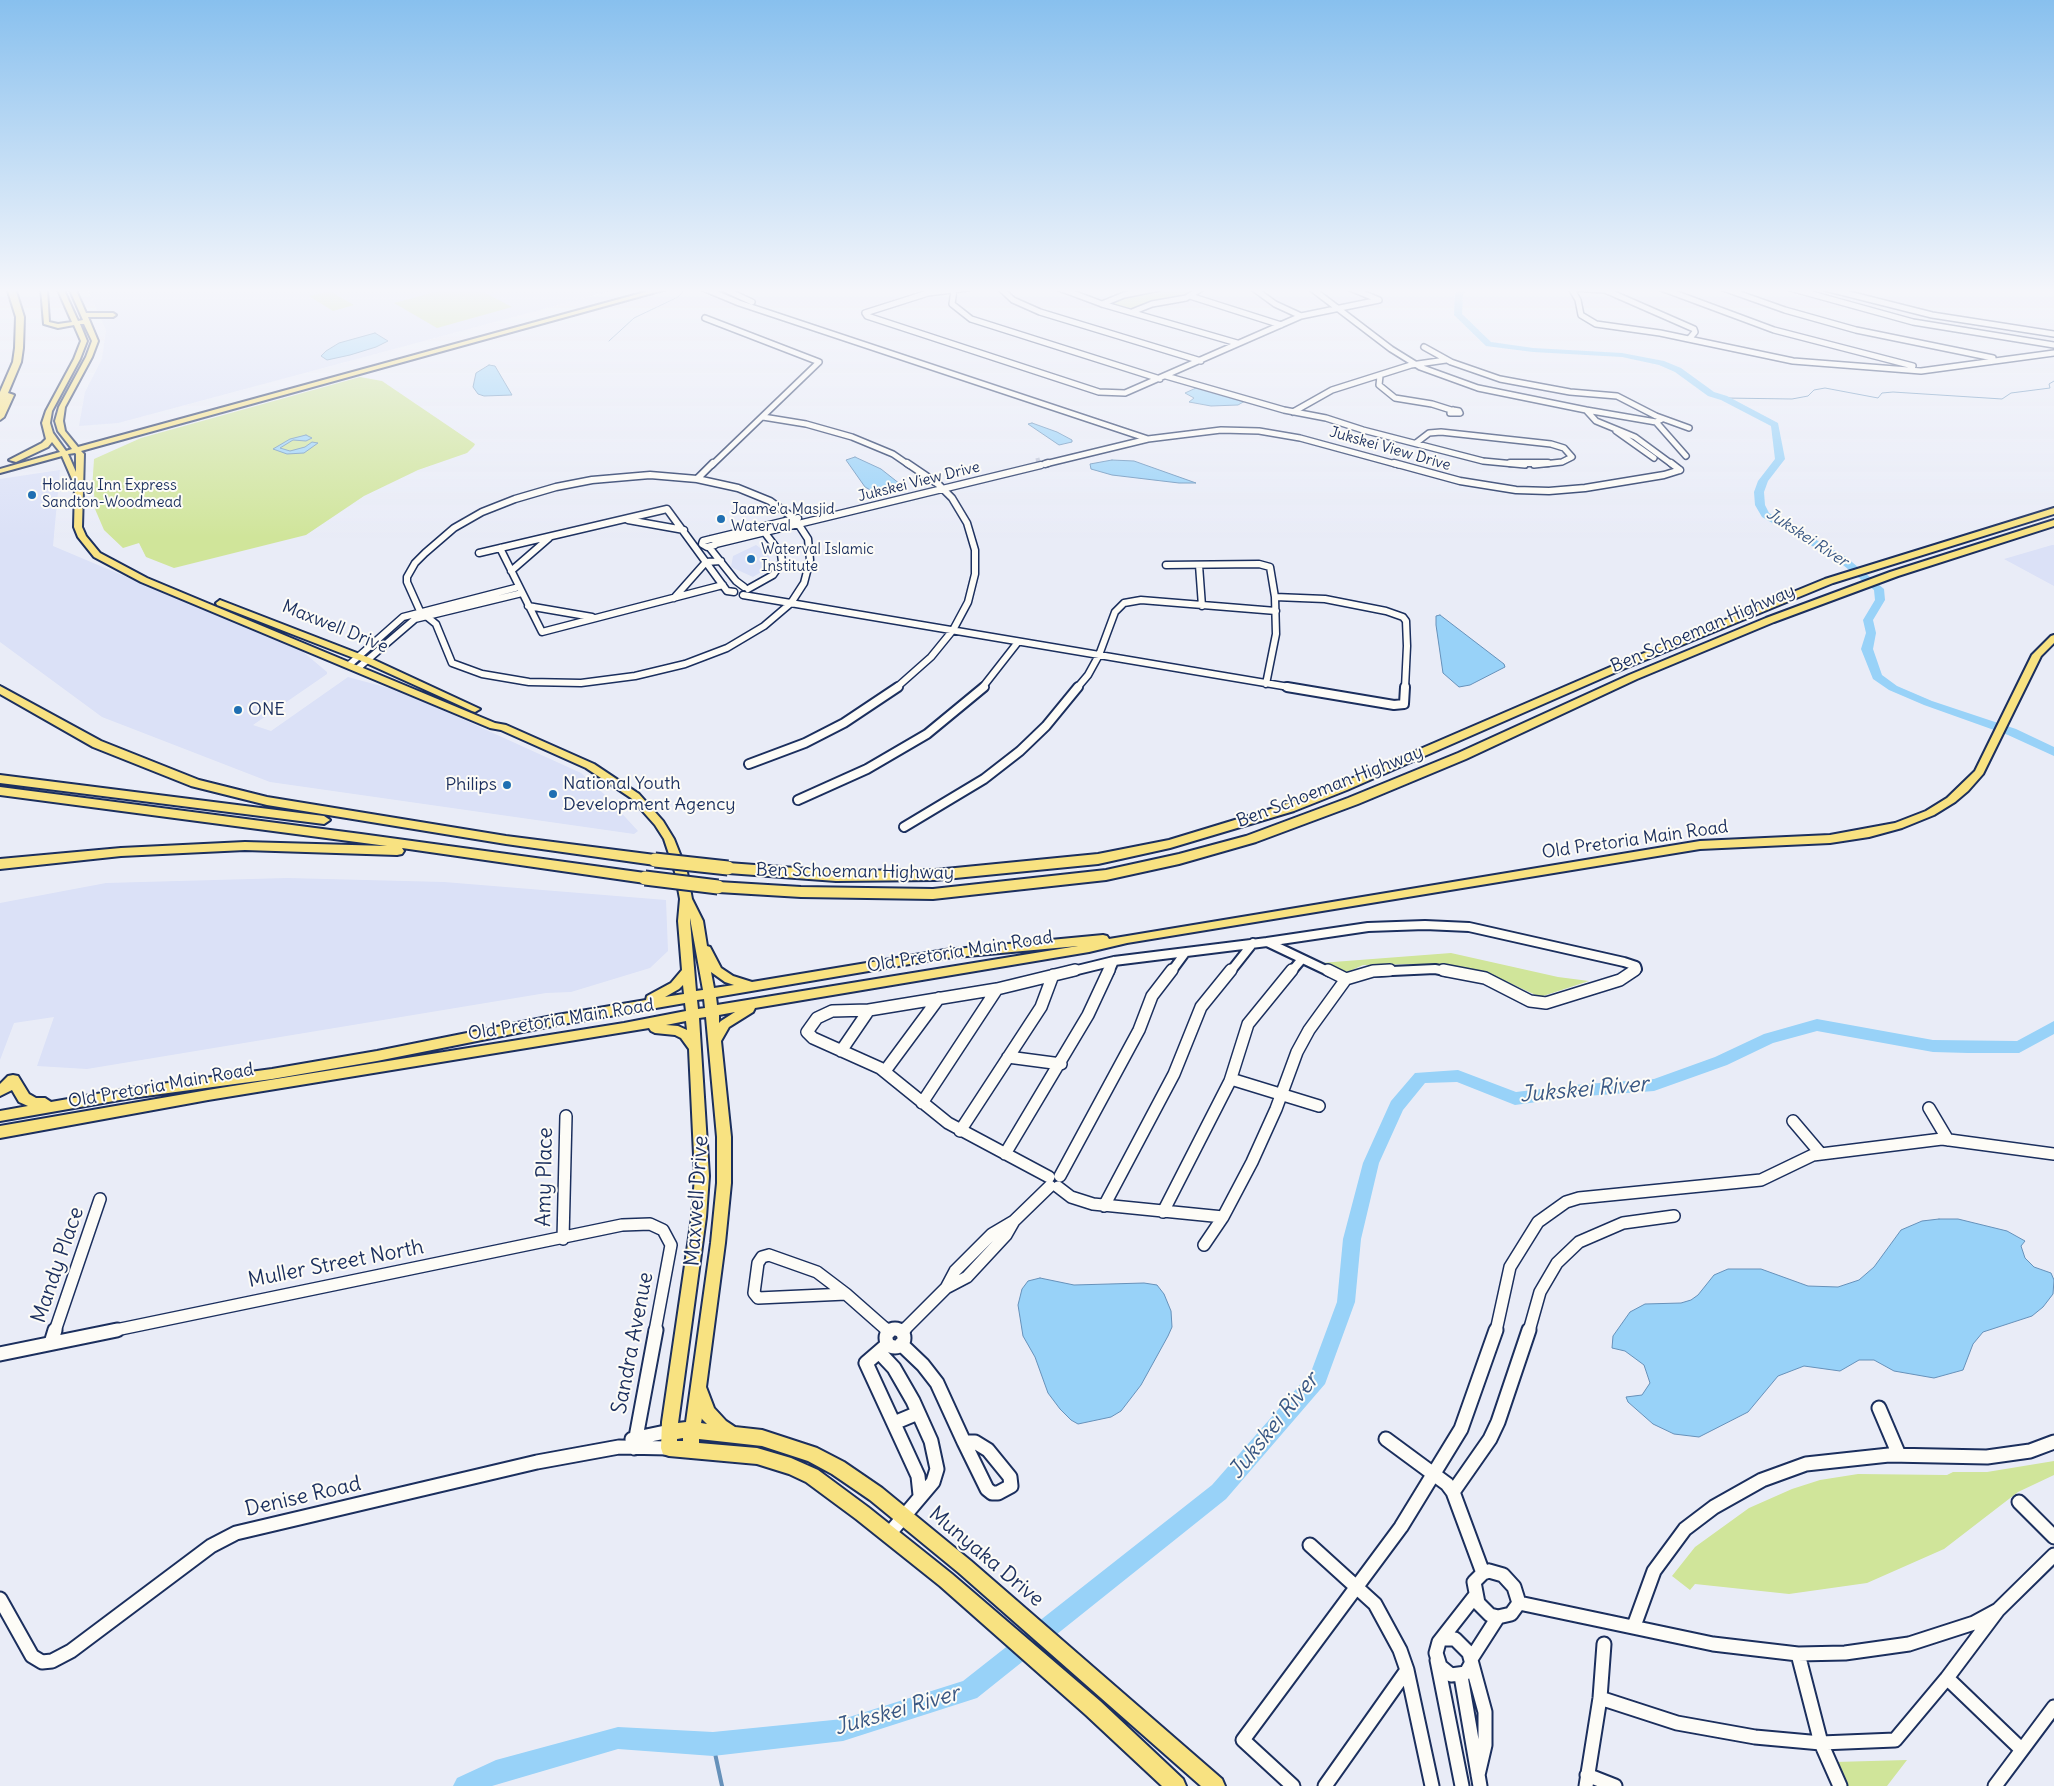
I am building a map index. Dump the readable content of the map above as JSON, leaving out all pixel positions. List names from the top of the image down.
{
  "streets": {
    "highway": ["Ben Schoeman Highway"],
    "main road": ["Maxwell Drive", "Old Pretoria Main Road", "Munyaka Drive"],
    "street": [
      "Jukskei View Drive",
      "Amy Place",
      "Muller Street North",
      "Mandy Place",
      "Sandra Avenue",
      "Denise Road"
    ]
  },
  "crossings": [
    ["Maxwell Drive", "Old Pretoria Main Road"],
    ["Maxwell Drive", "Denise Road"],
    ["Maxwell Drive", "Munyaka Drive"],
    ["Amy Place", "Muller Street North"],
    ["Muller Street North", "Mandy Place"],
    ["Muller Street North", "Sandra Avenue"],
    ["Sandra Avenue", "Denise Road"],
    ["Denise Road", "Munyaka Drive"]
  ],
  "water": ["Jukskei River"],
  "places": [
    "Holiday Inn Express Sandton-Woodmead",
    "Jaame'a Masjid Waterval",
    "Waterval Islamic Institute",
    "ONE",
    "Philips",
    "National Youth Development Agency"
  ]
}
